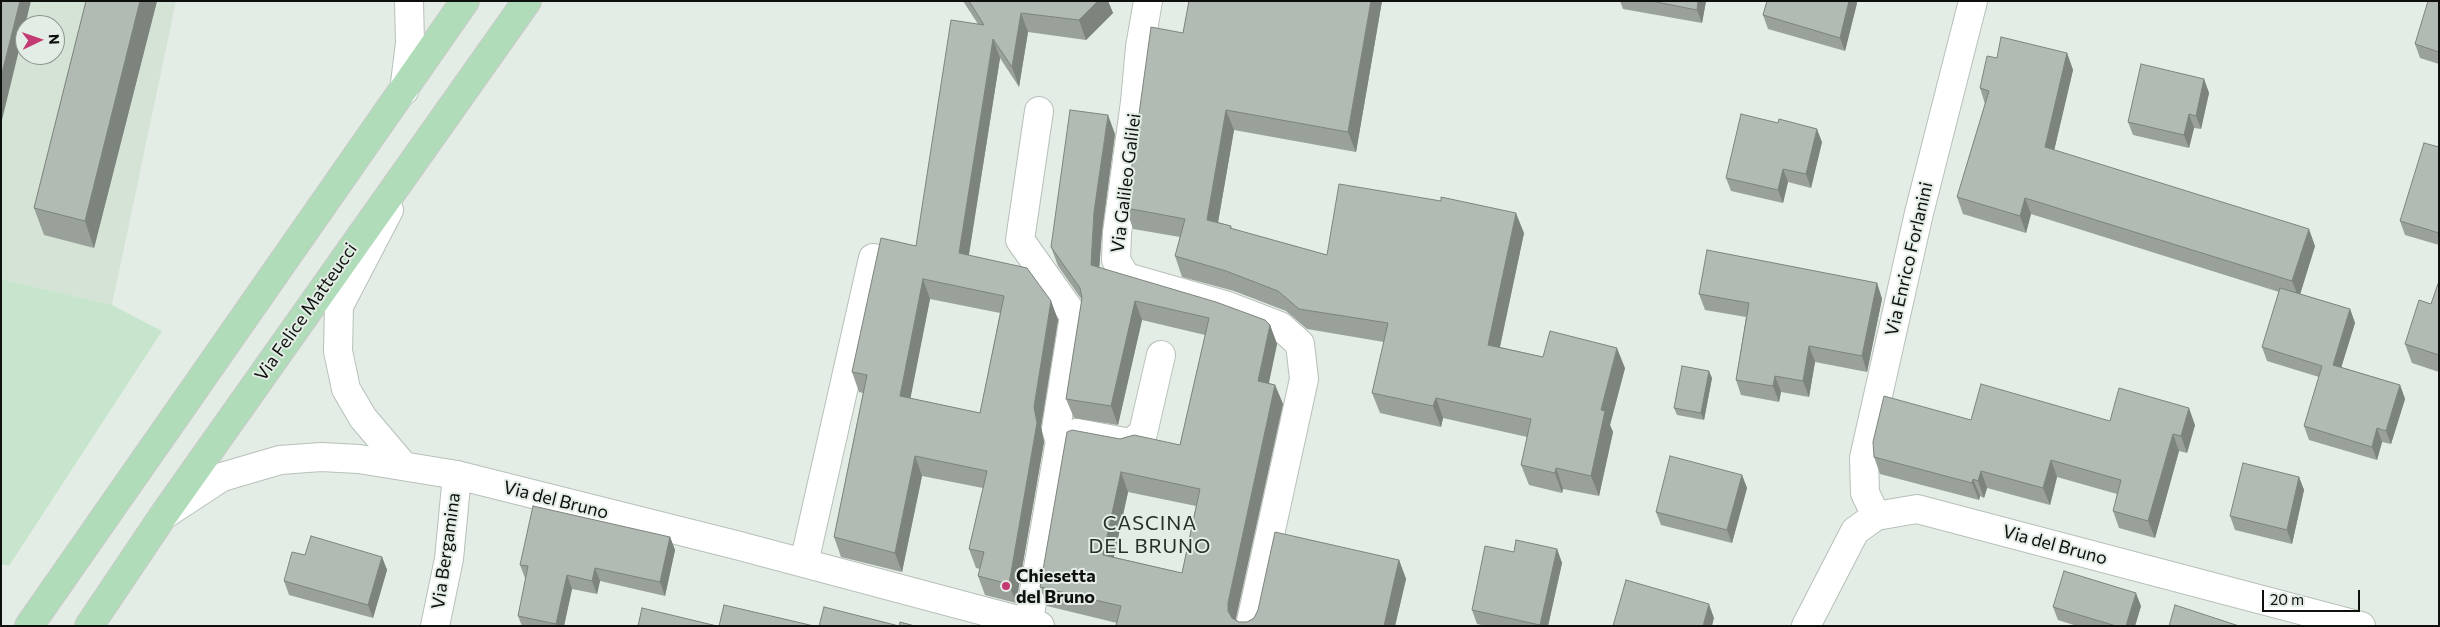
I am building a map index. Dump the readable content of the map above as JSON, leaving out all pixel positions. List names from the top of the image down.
{
  "streets": {
    "main road": ["Via Felice Matteucci"],
    "street": [
      "Via Galileo Galilei",
      "Via Enrico Forlanini",
      "Via del Bruno",
      "Via Bergamina"
    ]
  },
  "crossings": [
    ["Via Enrico Forlanini", "Via del Bruno"],
    ["Via Felice Matteucci", "Via del Bruno"],
    ["Via del Bruno", "Via Bergamina"]
  ],
  "districts": ["CASCINA DEL BRUNO"],
  "places": ["Chiesetta del Bruno"],
  "scale_bar": "20 m",
  "north": "right"
}
